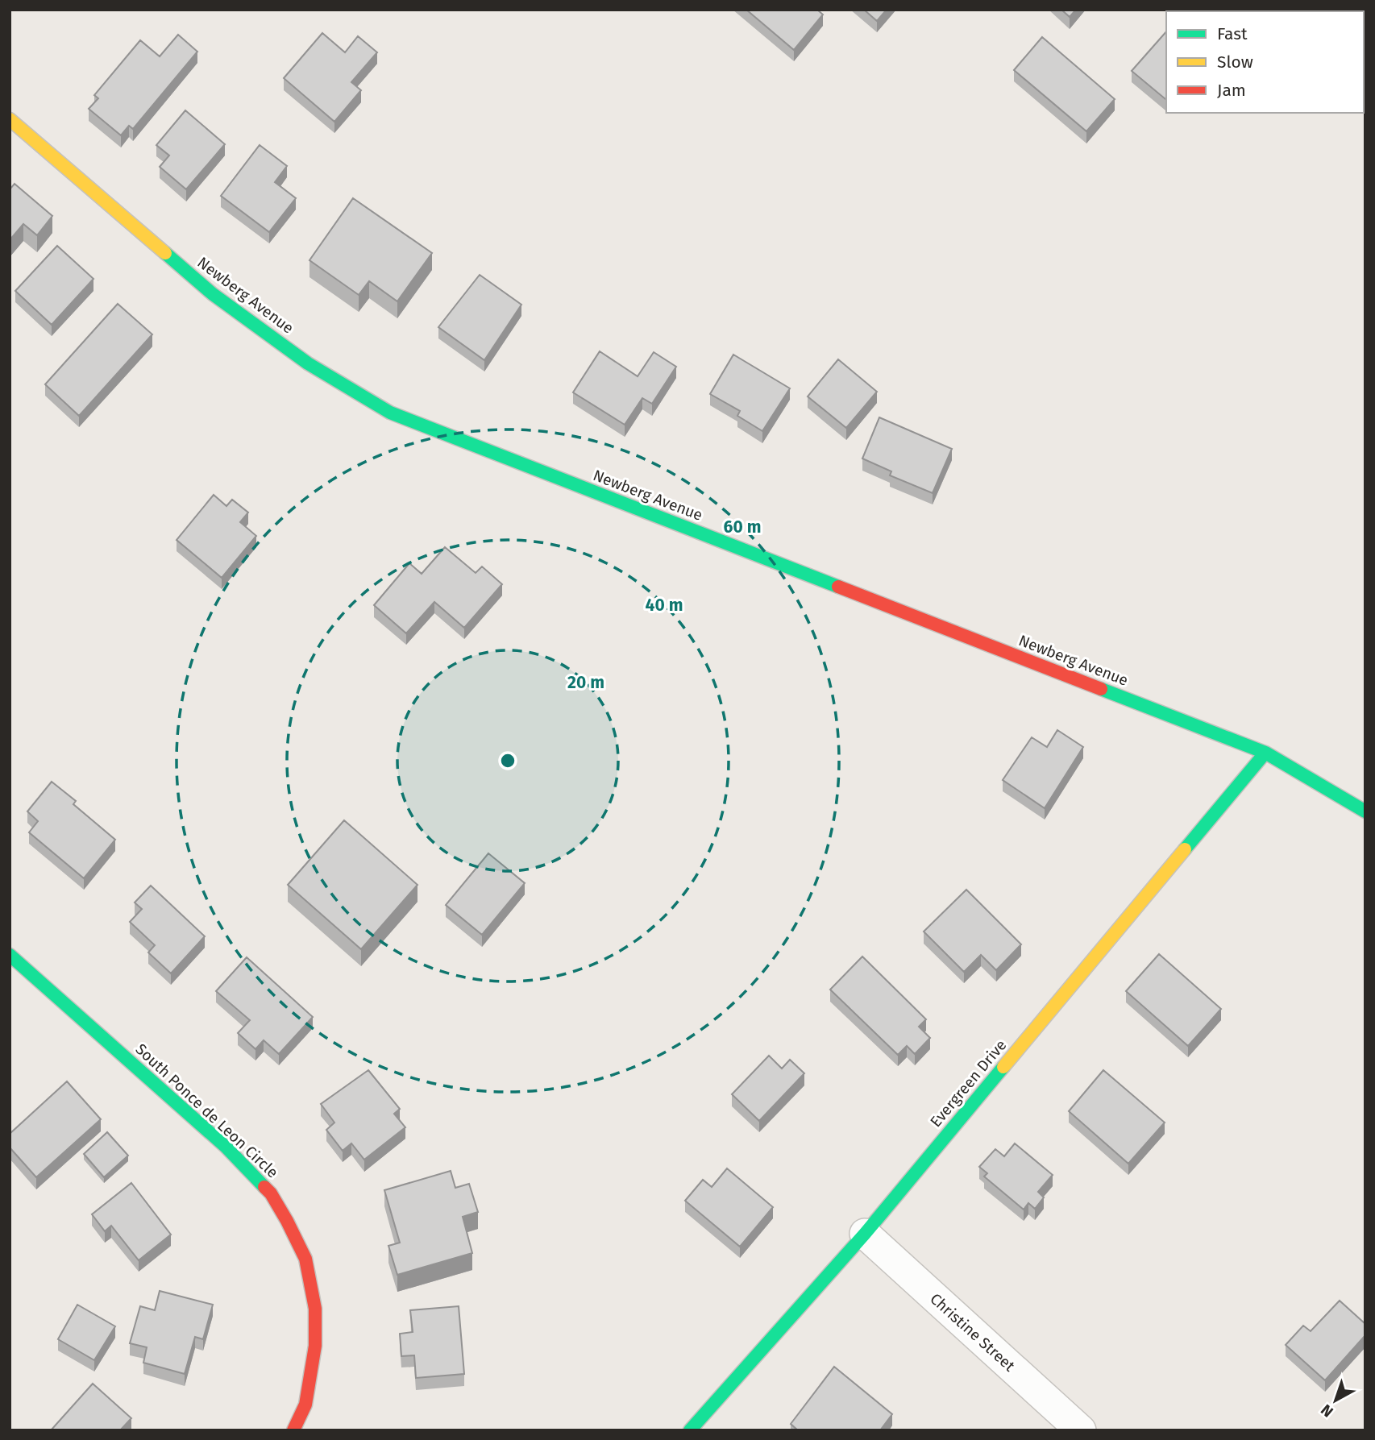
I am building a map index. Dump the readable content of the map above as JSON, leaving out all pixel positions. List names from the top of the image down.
{
  "streets": {
    "street": [
      "Newberg Avenue",
      "Evergreen Drive",
      "South Ponce de Leon Circle",
      "Christine Street"
    ]
  },
  "crossings": [
    ["Newberg Avenue", "Evergreen Drive"],
    ["Evergreen Drive", "Christine Street"]
  ],
  "legend": ["Fast", "Slow", "Jam"],
  "north": "bottom left",
  "rings": ["60 m", "40 m", "20 m"]
}
